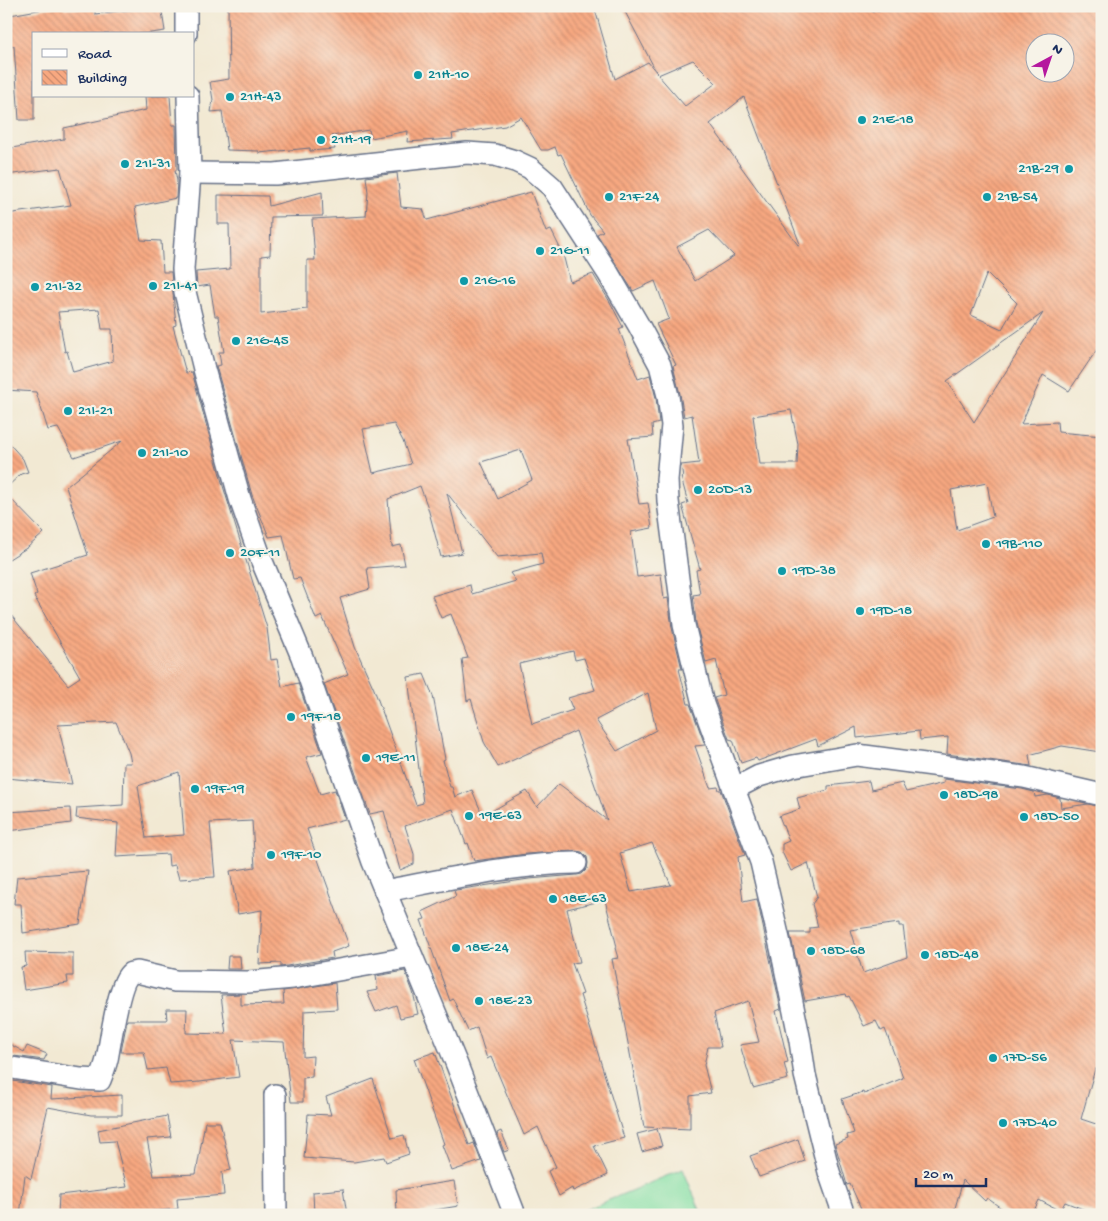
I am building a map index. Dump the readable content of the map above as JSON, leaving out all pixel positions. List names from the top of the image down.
{
  "places": [
    "21H-10",
    "21H-43",
    "21E-18",
    "21H-19",
    "21I-31",
    "21B-29",
    "21F-24",
    "21B-54",
    "21G-11",
    "21G-16",
    "21I-41",
    "21I-32",
    "21G-45",
    "21I-21",
    "21I-10",
    "20D-13",
    "19B-110",
    "20F-11",
    "19D-38",
    "19D-18",
    "19F-18",
    "19E-11",
    "19F-19",
    "18D-98",
    "19E-63",
    "18D-50",
    "19F-10",
    "18E-63",
    "18E-24",
    "18D-68",
    "18D-48",
    "18E-23",
    "17D-56",
    "17D-40"
  ],
  "legend": ["Road", "Building"],
  "scale_bar": "20 m",
  "north": "top right"
}
